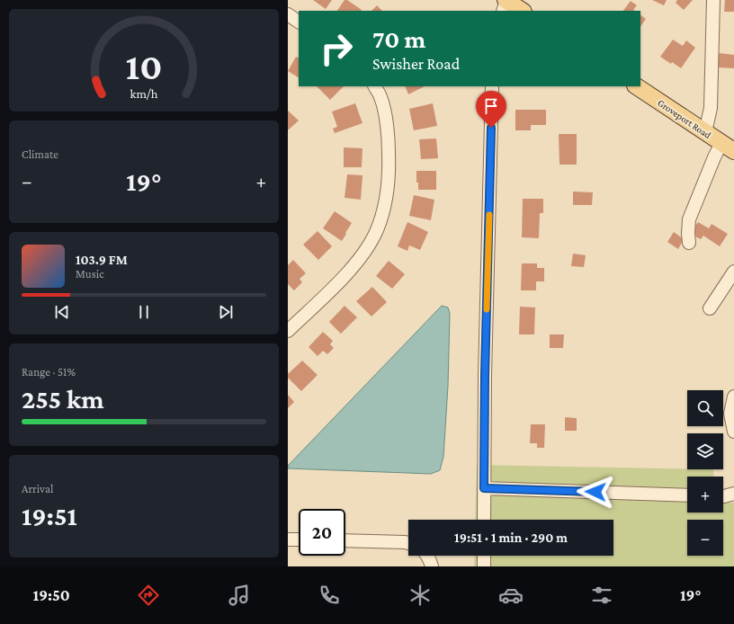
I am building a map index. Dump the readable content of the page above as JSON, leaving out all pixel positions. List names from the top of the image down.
{
  "streets": {
    "main road": ["Groveport Road"]
  },
  "page": {
    "turn": ["70 m", "Swisher Road"],
    "tile": [
      "Climate",
      ["Range · 51%", "255 km"],
      ["Arrival", "19:51"]
    ],
    "heat": ["−", "19°", "+"],
    "song": ["103.9 FM", "Music"],
    "map_buttons": ["+", "−"],
    "limit": "20",
    "trip": "19:51 · 1 min · 290 m",
    "tabs": ["19:50", "19°"],
    "gauge": ["10", "km/h"]
  }
}
